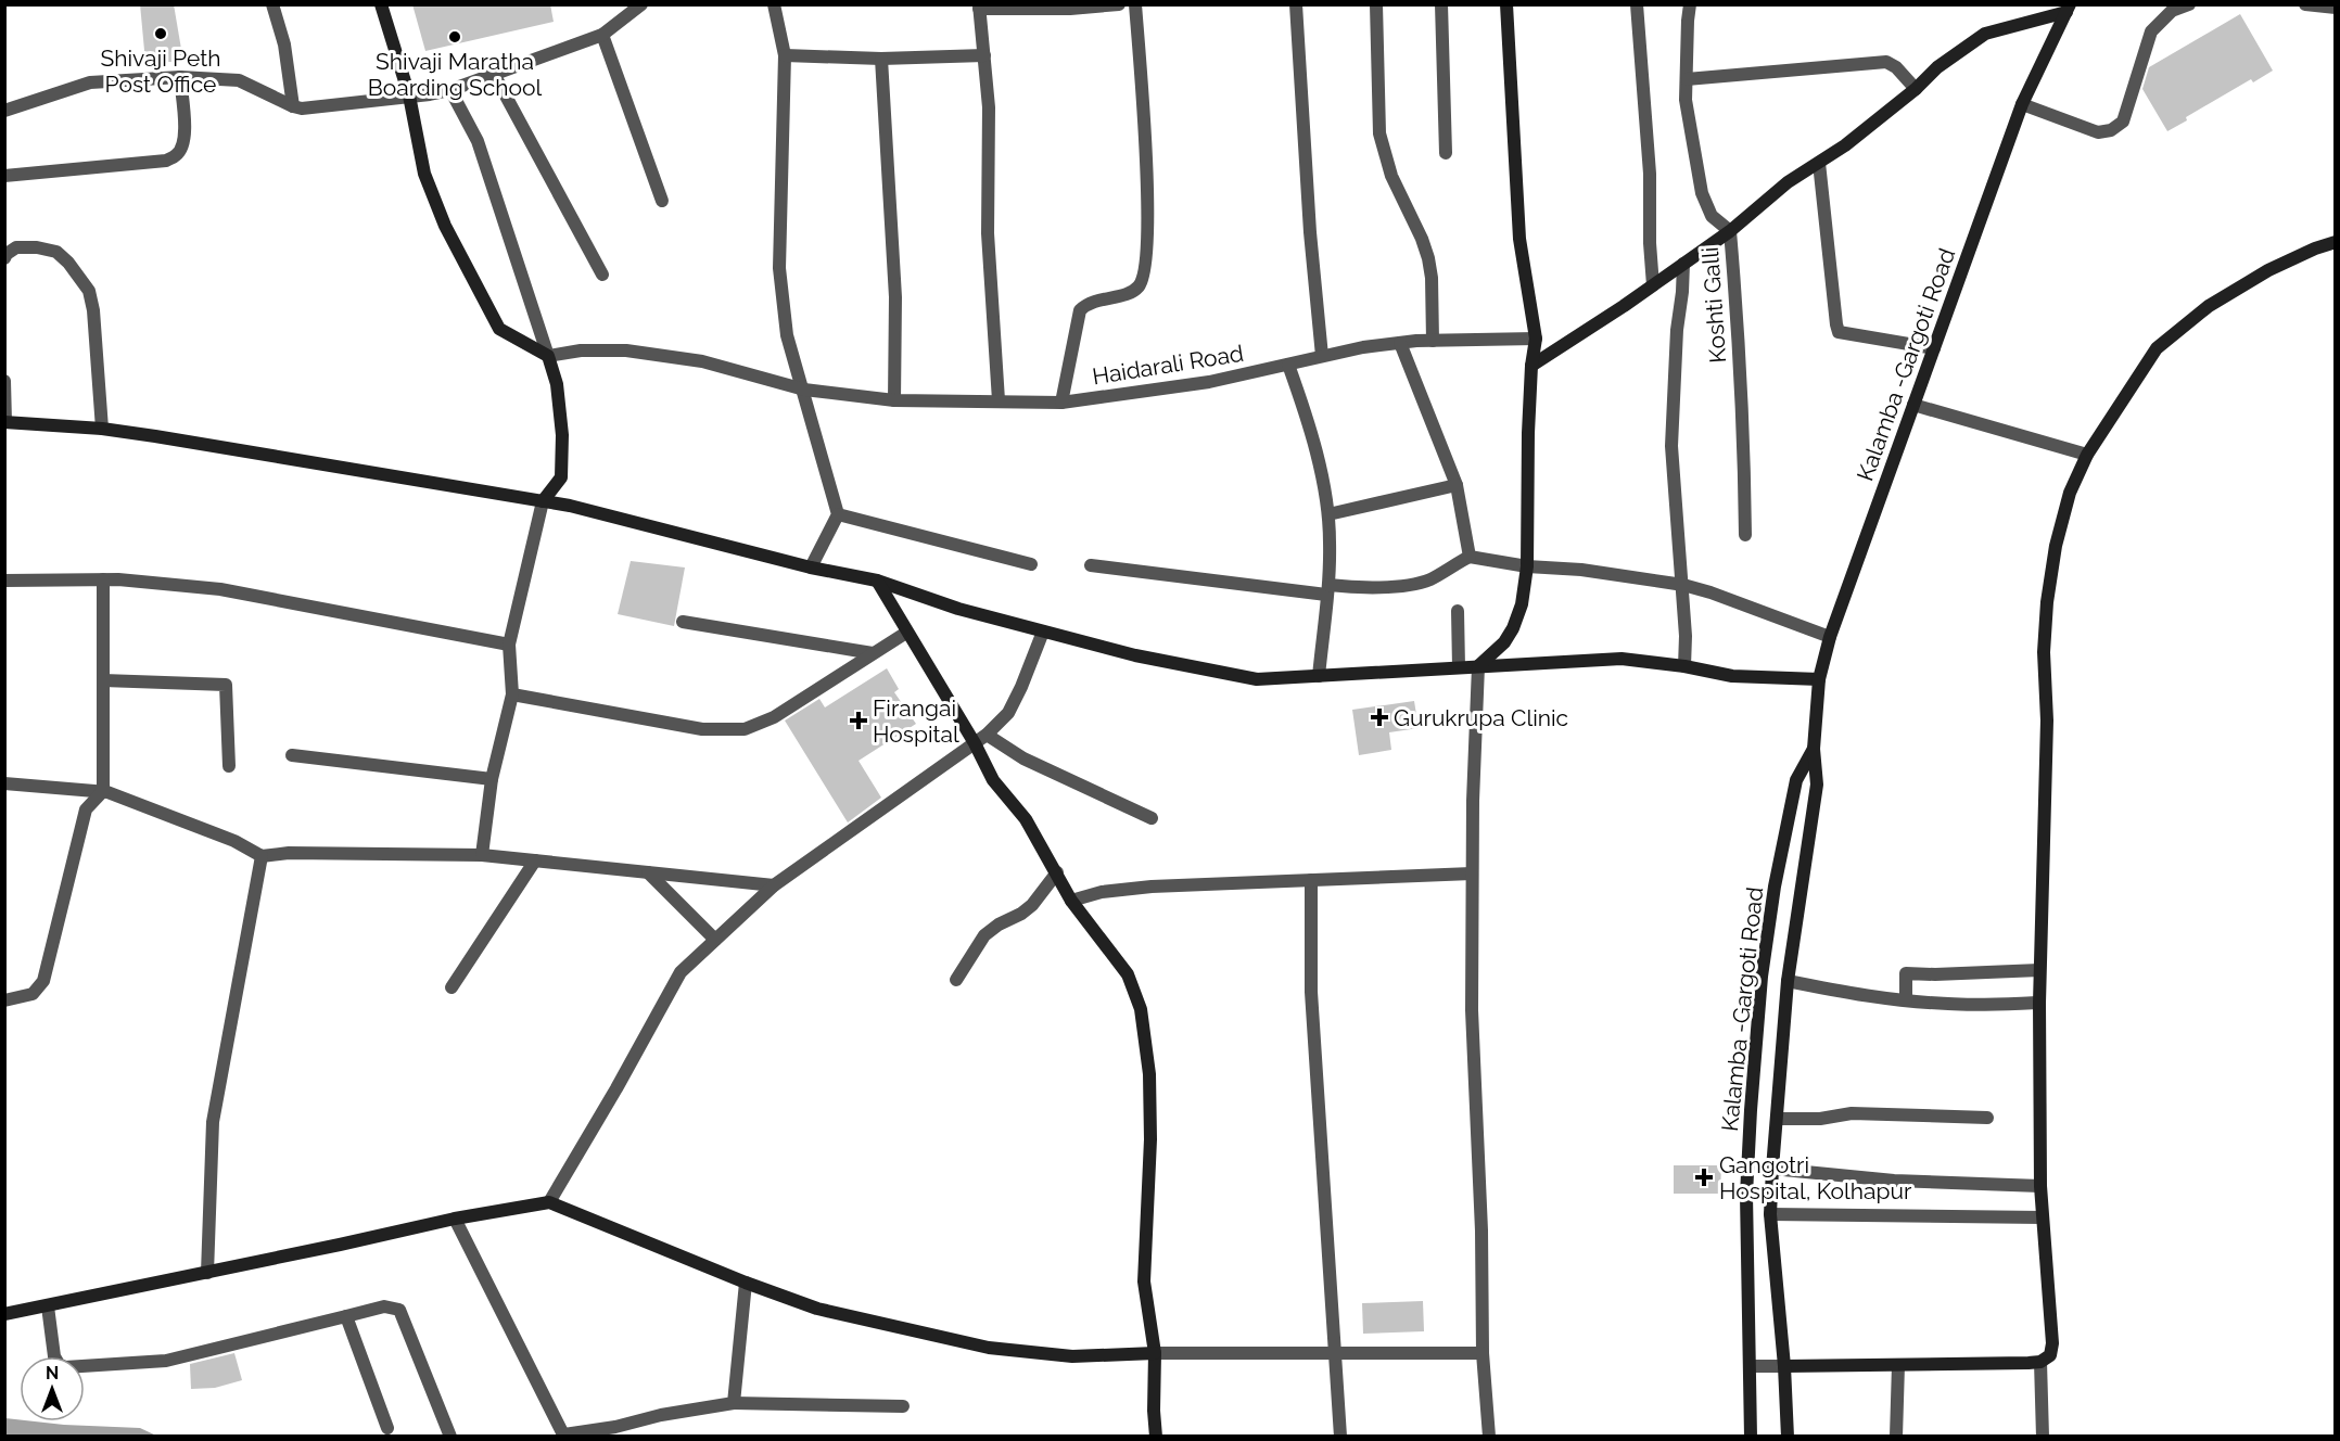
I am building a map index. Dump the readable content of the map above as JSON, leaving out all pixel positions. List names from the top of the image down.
{
  "streets": {
    "street": ["Koshti Galli", "Haidarali Road", "Kalamba -Gargoti Road"]
  },
  "places": {
    "other": ["Shivaji Peth Post Office", "Shivaji Maratha Boarding School"],
    "health": ["Gurukrupa Clinic", "Firangai Hospital", "Gangotri Hospital, Kolhapur"]
  },
  "north": "top"
}
